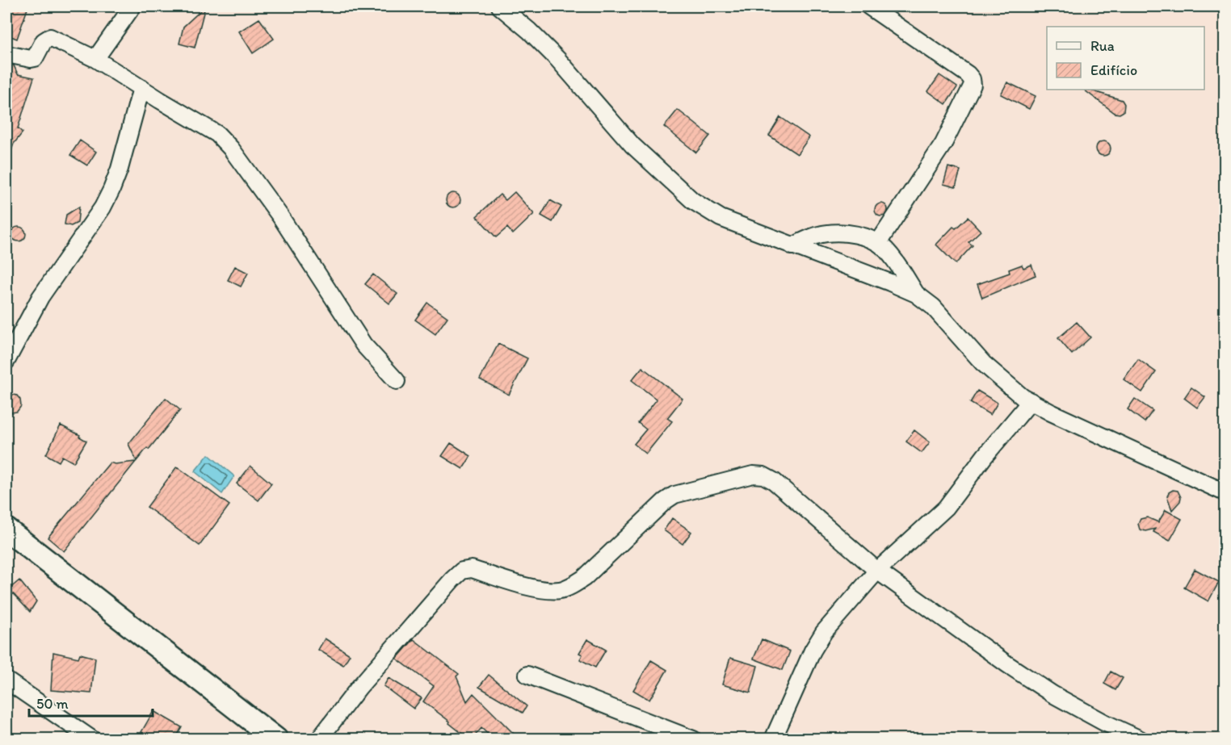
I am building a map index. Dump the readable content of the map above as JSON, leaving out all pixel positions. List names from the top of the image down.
{
  "legend": ["Rua", "Edifício"],
  "scale_bar": "50 m"
}
